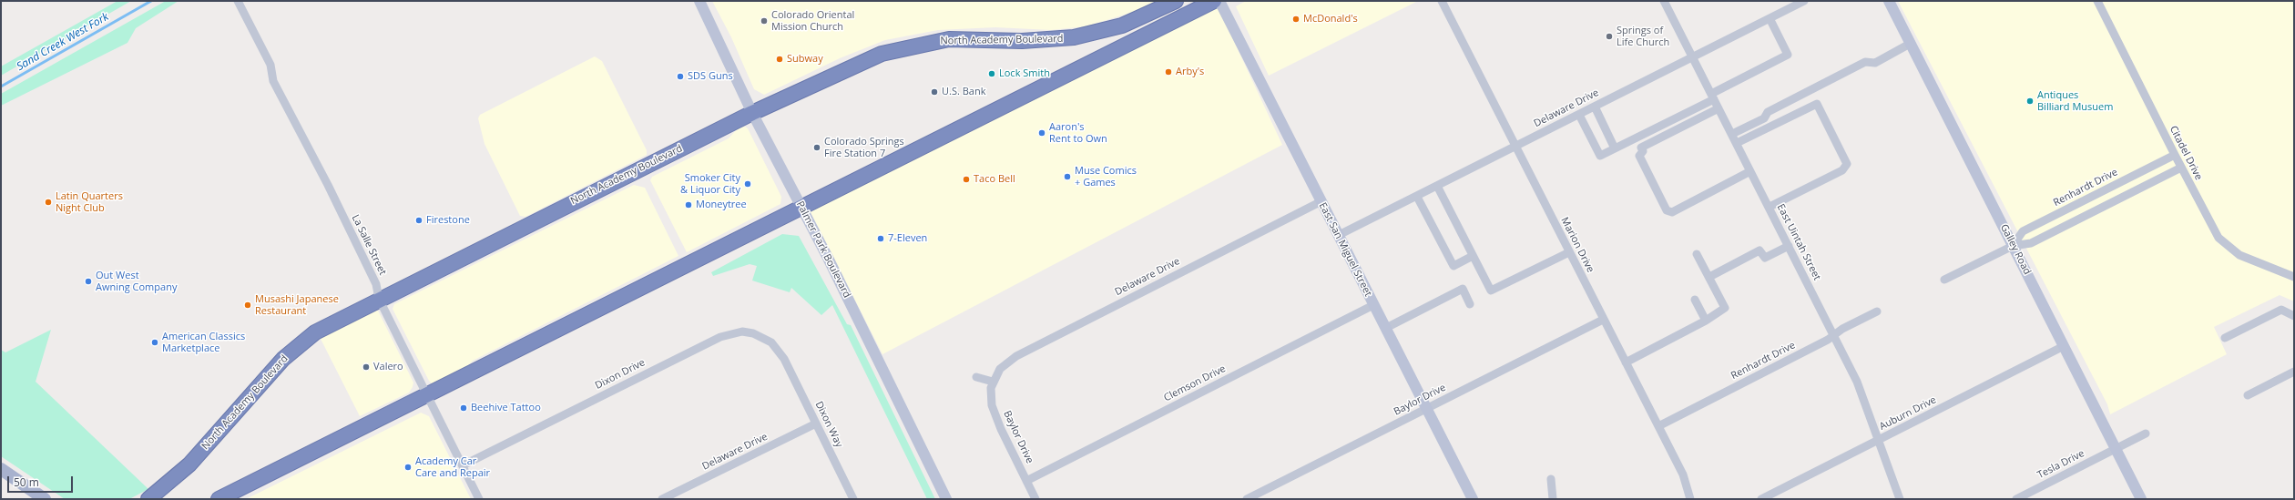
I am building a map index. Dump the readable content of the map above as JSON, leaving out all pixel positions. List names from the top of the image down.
{
  "streets": {
    "highway": ["North Academy Boulevard"],
    "main road": ["Palmer Park Boulevard", "East San Miguel Street", "Galley Road"],
    "street": [
      "Delaware Drive",
      "Citadel Drive",
      "Renhardt Drive",
      "East Uintah Street",
      "La Salle Street",
      "Marion Drive",
      "Dixon Drive",
      "Clemson Drive",
      "Baylor Drive",
      "Auburn Drive",
      "Dixon Way",
      "Tesla Drive"
    ]
  },
  "crossings": [
    ["North Academy Boulevard", "La Salle Street"],
    ["North Academy Boulevard", "Palmer Park Boulevard"],
    ["Delaware Drive", "East Uintah Street"],
    ["Delaware Drive", "Marion Drive"],
    ["Delaware Drive", "East San Miguel Street"],
    ["Delaware Drive", "Baylor Drive"],
    ["Delaware Drive", "Dixon Way"],
    ["Citadel Drive", "Renhardt Drive"],
    ["Renhardt Drive", "East Uintah Street"],
    ["Renhardt Drive", "Marion Drive"],
    ["Renhardt Drive", "Galley Road"],
    ["East Uintah Street", "Auburn Drive"],
    ["La Salle Street", "Dixon Drive"],
    ["Marion Drive", "Baylor Drive"],
    ["East San Miguel Street", "Clemson Drive"],
    ["East San Miguel Street", "Baylor Drive"],
    ["Galley Road", "Auburn Drive"],
    ["Galley Road", "Tesla Drive"],
    ["Dixon Drive", "Dixon Way"],
    ["Clemson Drive", "Baylor Drive"]
  ],
  "water": ["Sand Creek West Fork"],
  "places": [
    "McDonald's",
    "Colorado Oriental Mission Church",
    "Springs of Life Church",
    "Subway",
    "Arby's",
    "Lock Smith",
    "SDS Guns",
    "U.S. Bank",
    "Antiques Billiard Musuem",
    "Aaron's Rent to Own",
    "Colorado Springs Fire Station 7",
    "Muse Comics + Games",
    "Taco Bell",
    "Smoker City & Liquor City",
    "Latin Quarters Night Club",
    "Moneytree",
    "Firestone",
    "7-Eleven",
    "Out West Awning Company",
    "Musashi Japanese Restaurant",
    "American Classics Marketplace",
    "Valero",
    "Beehive Tattoo",
    "Academy Car Care and Repair"
  ],
  "scale_bar": "50 m"
}
